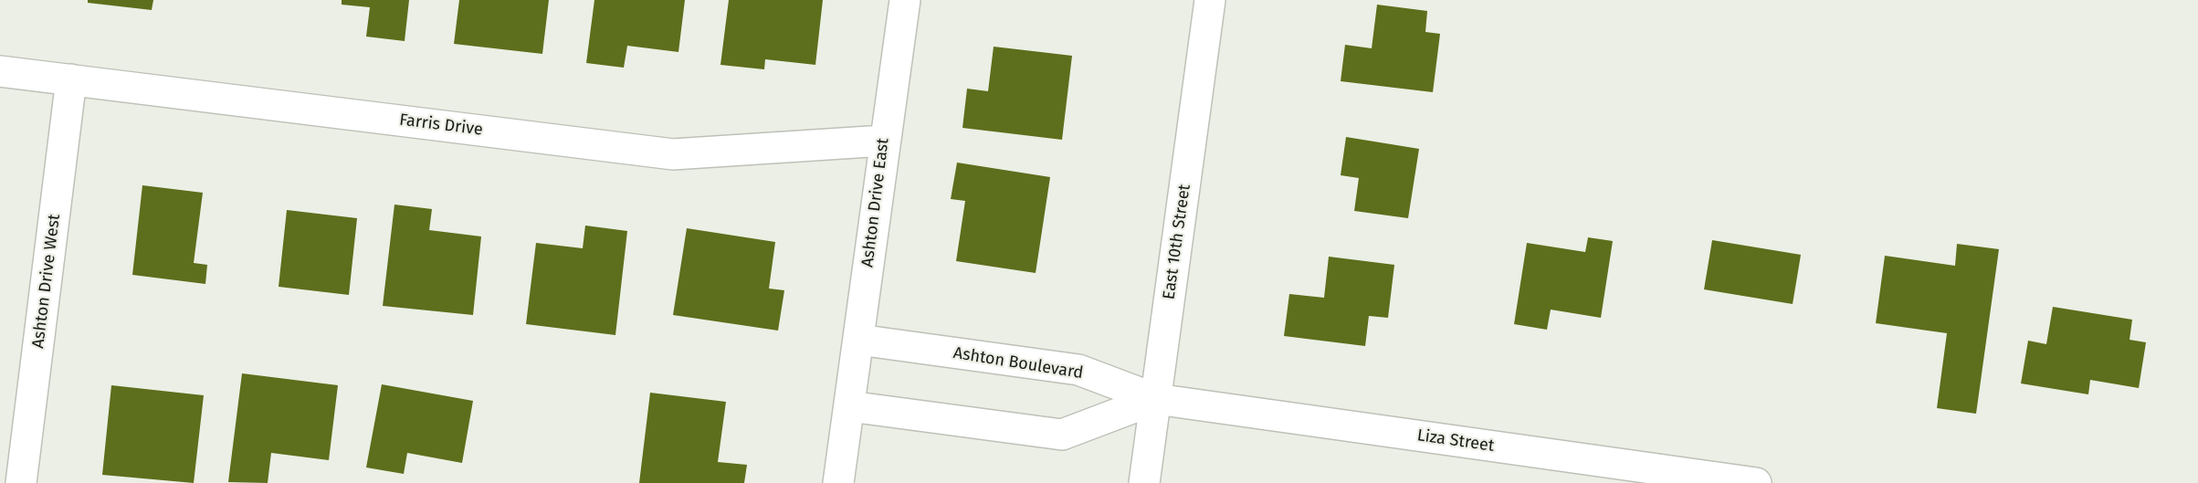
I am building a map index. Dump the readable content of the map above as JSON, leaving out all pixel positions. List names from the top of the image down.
{
  "streets": {
    "street": [
      "Farris Drive",
      "Ashton Drive East",
      "East 10th Street",
      "Ashton Drive West",
      "Ashton Boulevard",
      "Liza Street"
    ]
  },
  "crossings": [
    ["Farris Drive", "Ashton Drive East"],
    ["Farris Drive", "Ashton Drive West"],
    ["Ashton Drive East", "Ashton Boulevard"],
    ["East 10th Street", "Ashton Boulevard"],
    ["East 10th Street", "Liza Street"],
    ["Ashton Boulevard", "Liza Street"]
  ]
}
